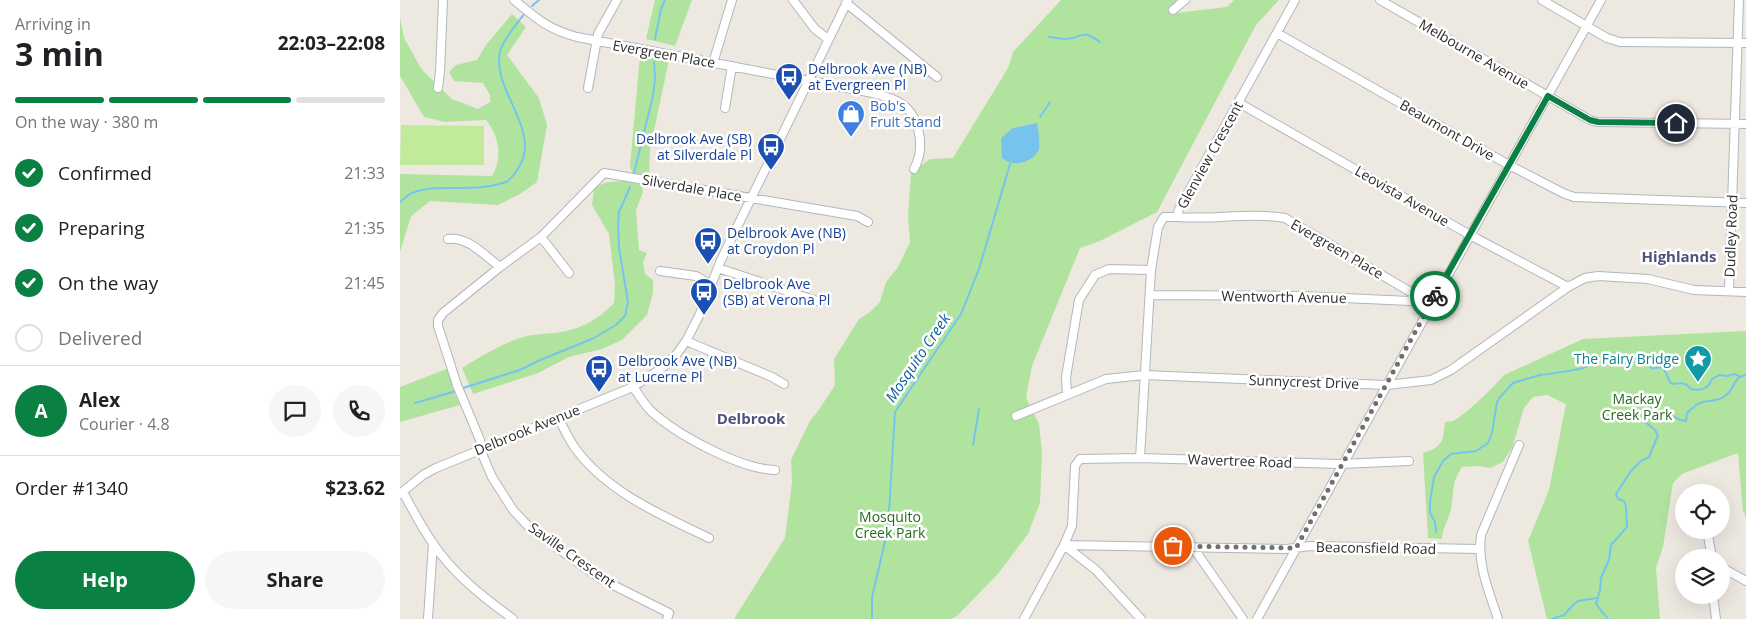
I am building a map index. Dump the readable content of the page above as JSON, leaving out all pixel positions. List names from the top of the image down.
{
  "streets": {
    "street": [
      "Evergreen Place",
      "Melbourne Avenue",
      "Beaumont Drive",
      "Glenview Crescent",
      "Silverdale Place",
      "Leovista Avenue",
      "Dudley Road",
      "Wentworth Avenue",
      "Sunnycrest Drive",
      "Delbrook Avenue",
      "Wavertree Road",
      "Beaconsfield Road",
      "Saville Crescent"
    ]
  },
  "crossings": [
    ["Evergreen Place", "Glenview Crescent"],
    ["Evergreen Place", "Wentworth Avenue"],
    ["Evergreen Place", "Delbrook Avenue"],
    ["Melbourne Avenue", "Dudley Road"],
    ["Beaumont Drive", "Glenview Crescent"],
    ["Beaumont Drive", "Dudley Road"],
    ["Glenview Crescent", "Leovista Avenue"],
    ["Glenview Crescent", "Wentworth Avenue"],
    ["Glenview Crescent", "Sunnycrest Drive"],
    ["Glenview Crescent", "Wavertree Road"],
    ["Silverdale Place", "Delbrook Avenue"],
    ["Silverdale Place", "Saville Crescent"],
    ["Leovista Avenue", "Sunnycrest Drive"],
    ["Dudley Road", "Sunnycrest Drive"],
    ["Delbrook Avenue", "Saville Crescent"],
    ["Wavertree Road", "Beaconsfield Road"]
  ],
  "districts": ["Highlands", "Delbrook"],
  "water": ["Mosquito Creek"],
  "parks": ["Mackay Creek Park", "Mosquito Creek Park"],
  "places": {
    "bus stop": [
      "Delbrook Ave (NB) at Evergreen Pl",
      "Delbrook Ave (SB) at Silverdale Pl",
      "Delbrook Ave (NB) at Croydon Pl",
      "Delbrook Ave (SB) at Verona Pl",
      "Delbrook Ave (NB) at Lucerne Pl"
    ],
    "shop": ["Bob's Fruit Stand"],
    "place": ["The Fairy Bridge"]
  },
  "page": {
    "heading": ["3 min", "Arriving in", "22:03–22:08"],
    "panel": [
      "Alex",
      "Courier · 4.8",
      "Order #1340",
      "$23.62"
    ],
    "bar": "On the way · 380 m",
    "list": [
      ["Confirmed", "21:33"],
      ["Preparing", "21:35"],
      ["On the way", "21:45"],
      "Delivered"
    ],
    "round": "A",
    "buttons": ["Help", "Share"]
  }
}
